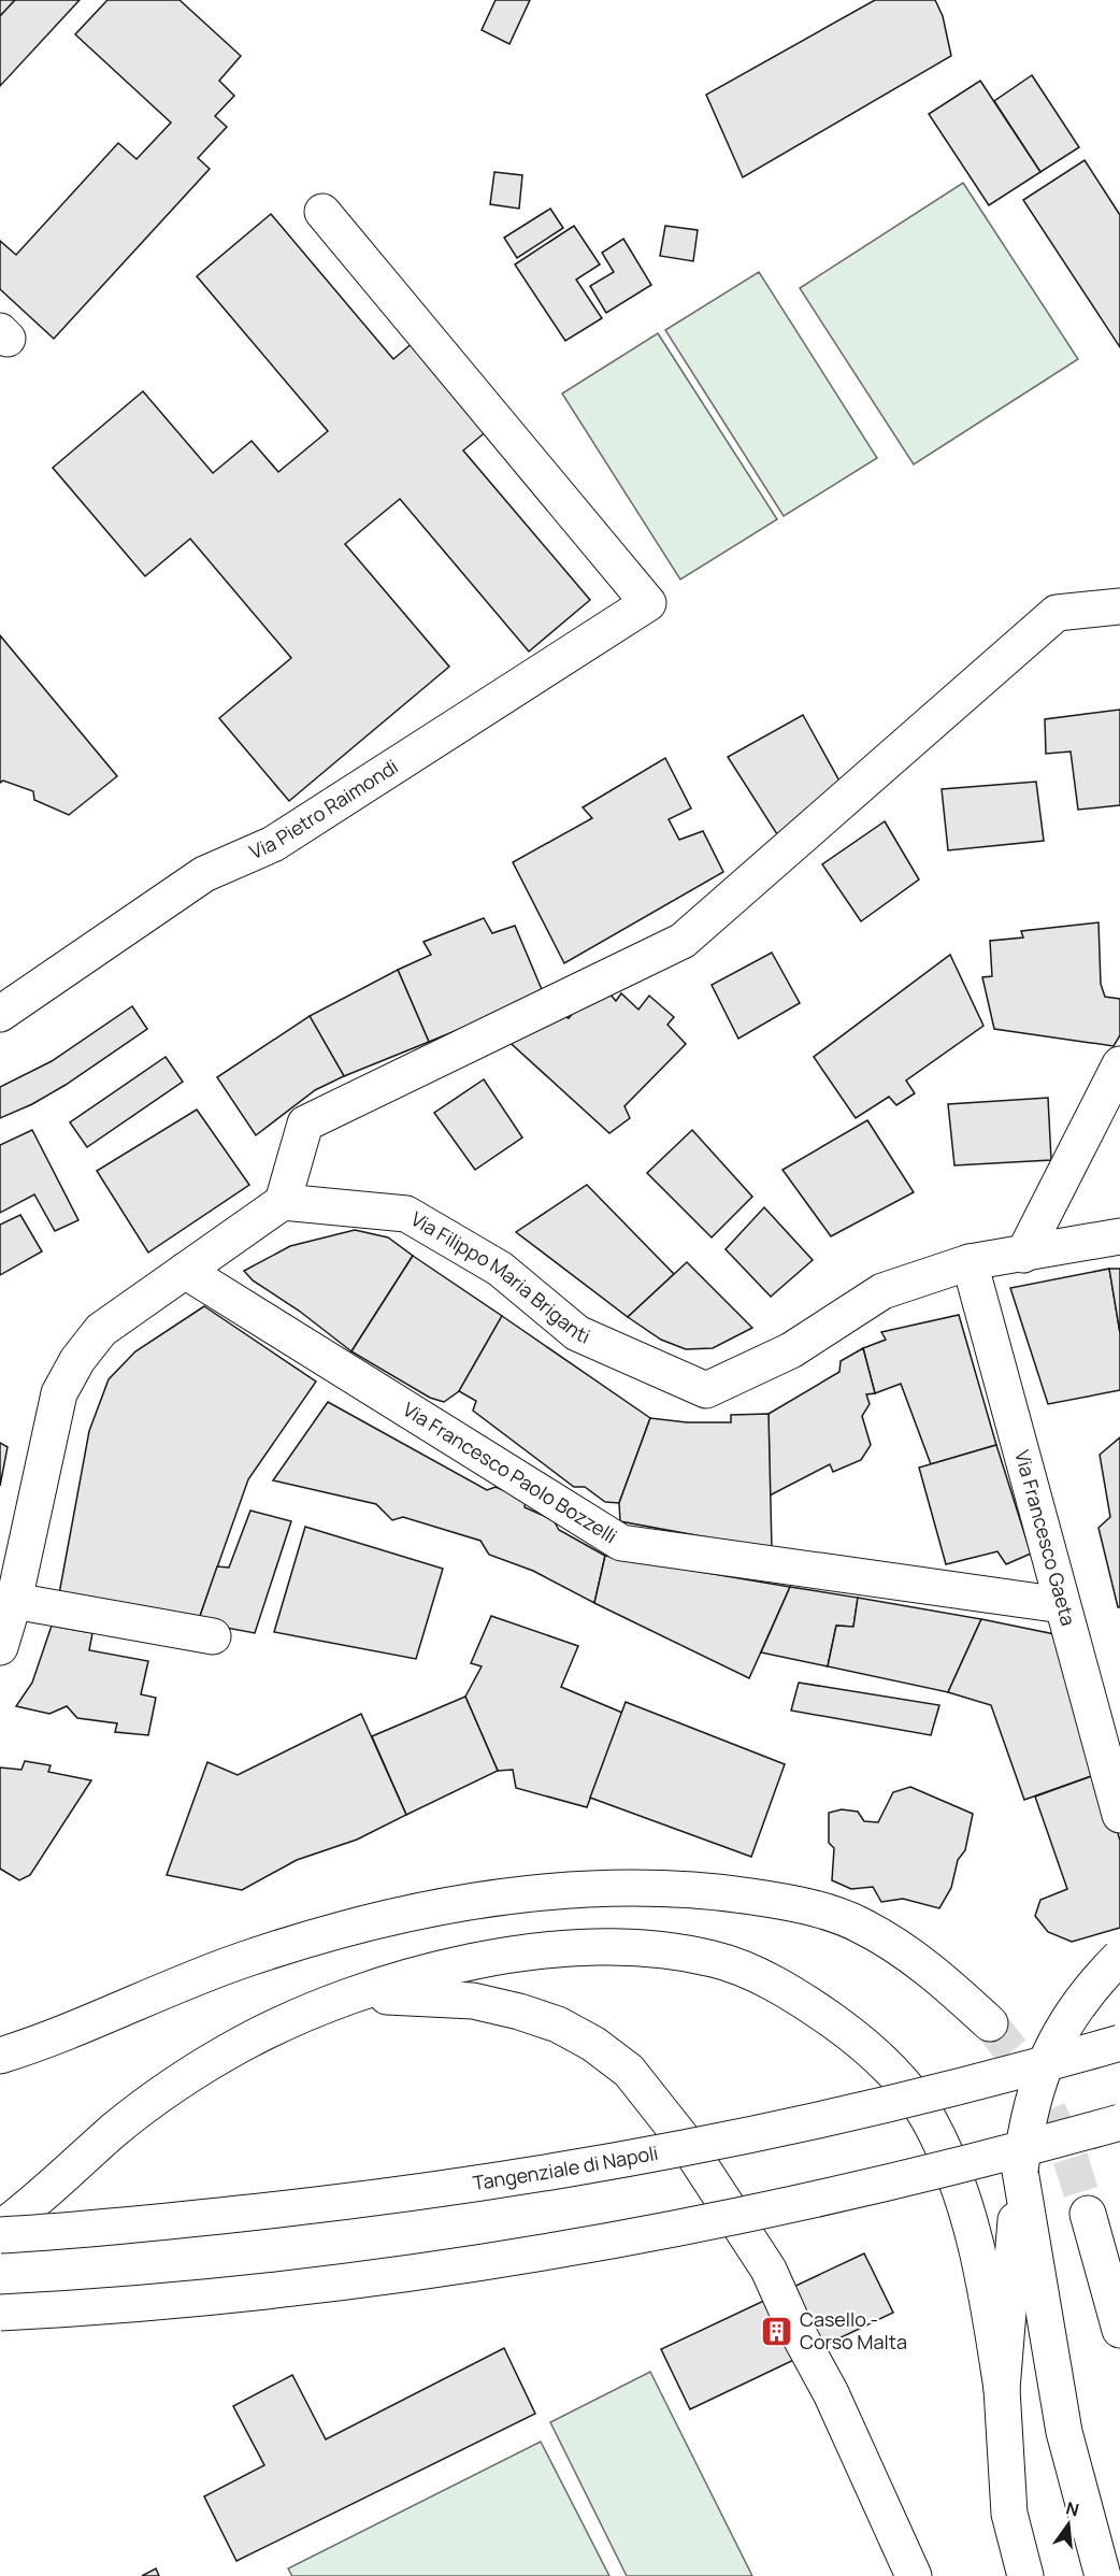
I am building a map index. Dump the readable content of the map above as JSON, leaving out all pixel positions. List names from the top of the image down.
{
  "streets": {
    "main road": [
      "Via Pietro Raimondi",
      "Via Filippo Maria Briganti",
      "Via Francesco Paolo Bozzelli",
      "Via Francesco Gaeta",
      "Tangenziale di Napoli"
    ]
  },
  "crossings": [
    ["Via Filippo Maria Briganti", "Via Francesco Gaeta"],
    ["Via Francesco Paolo Bozzelli", "Via Francesco Gaeta"]
  ],
  "places": {
    "building": ["Casello - Corso Malta"]
  },
  "north": "top"
}
